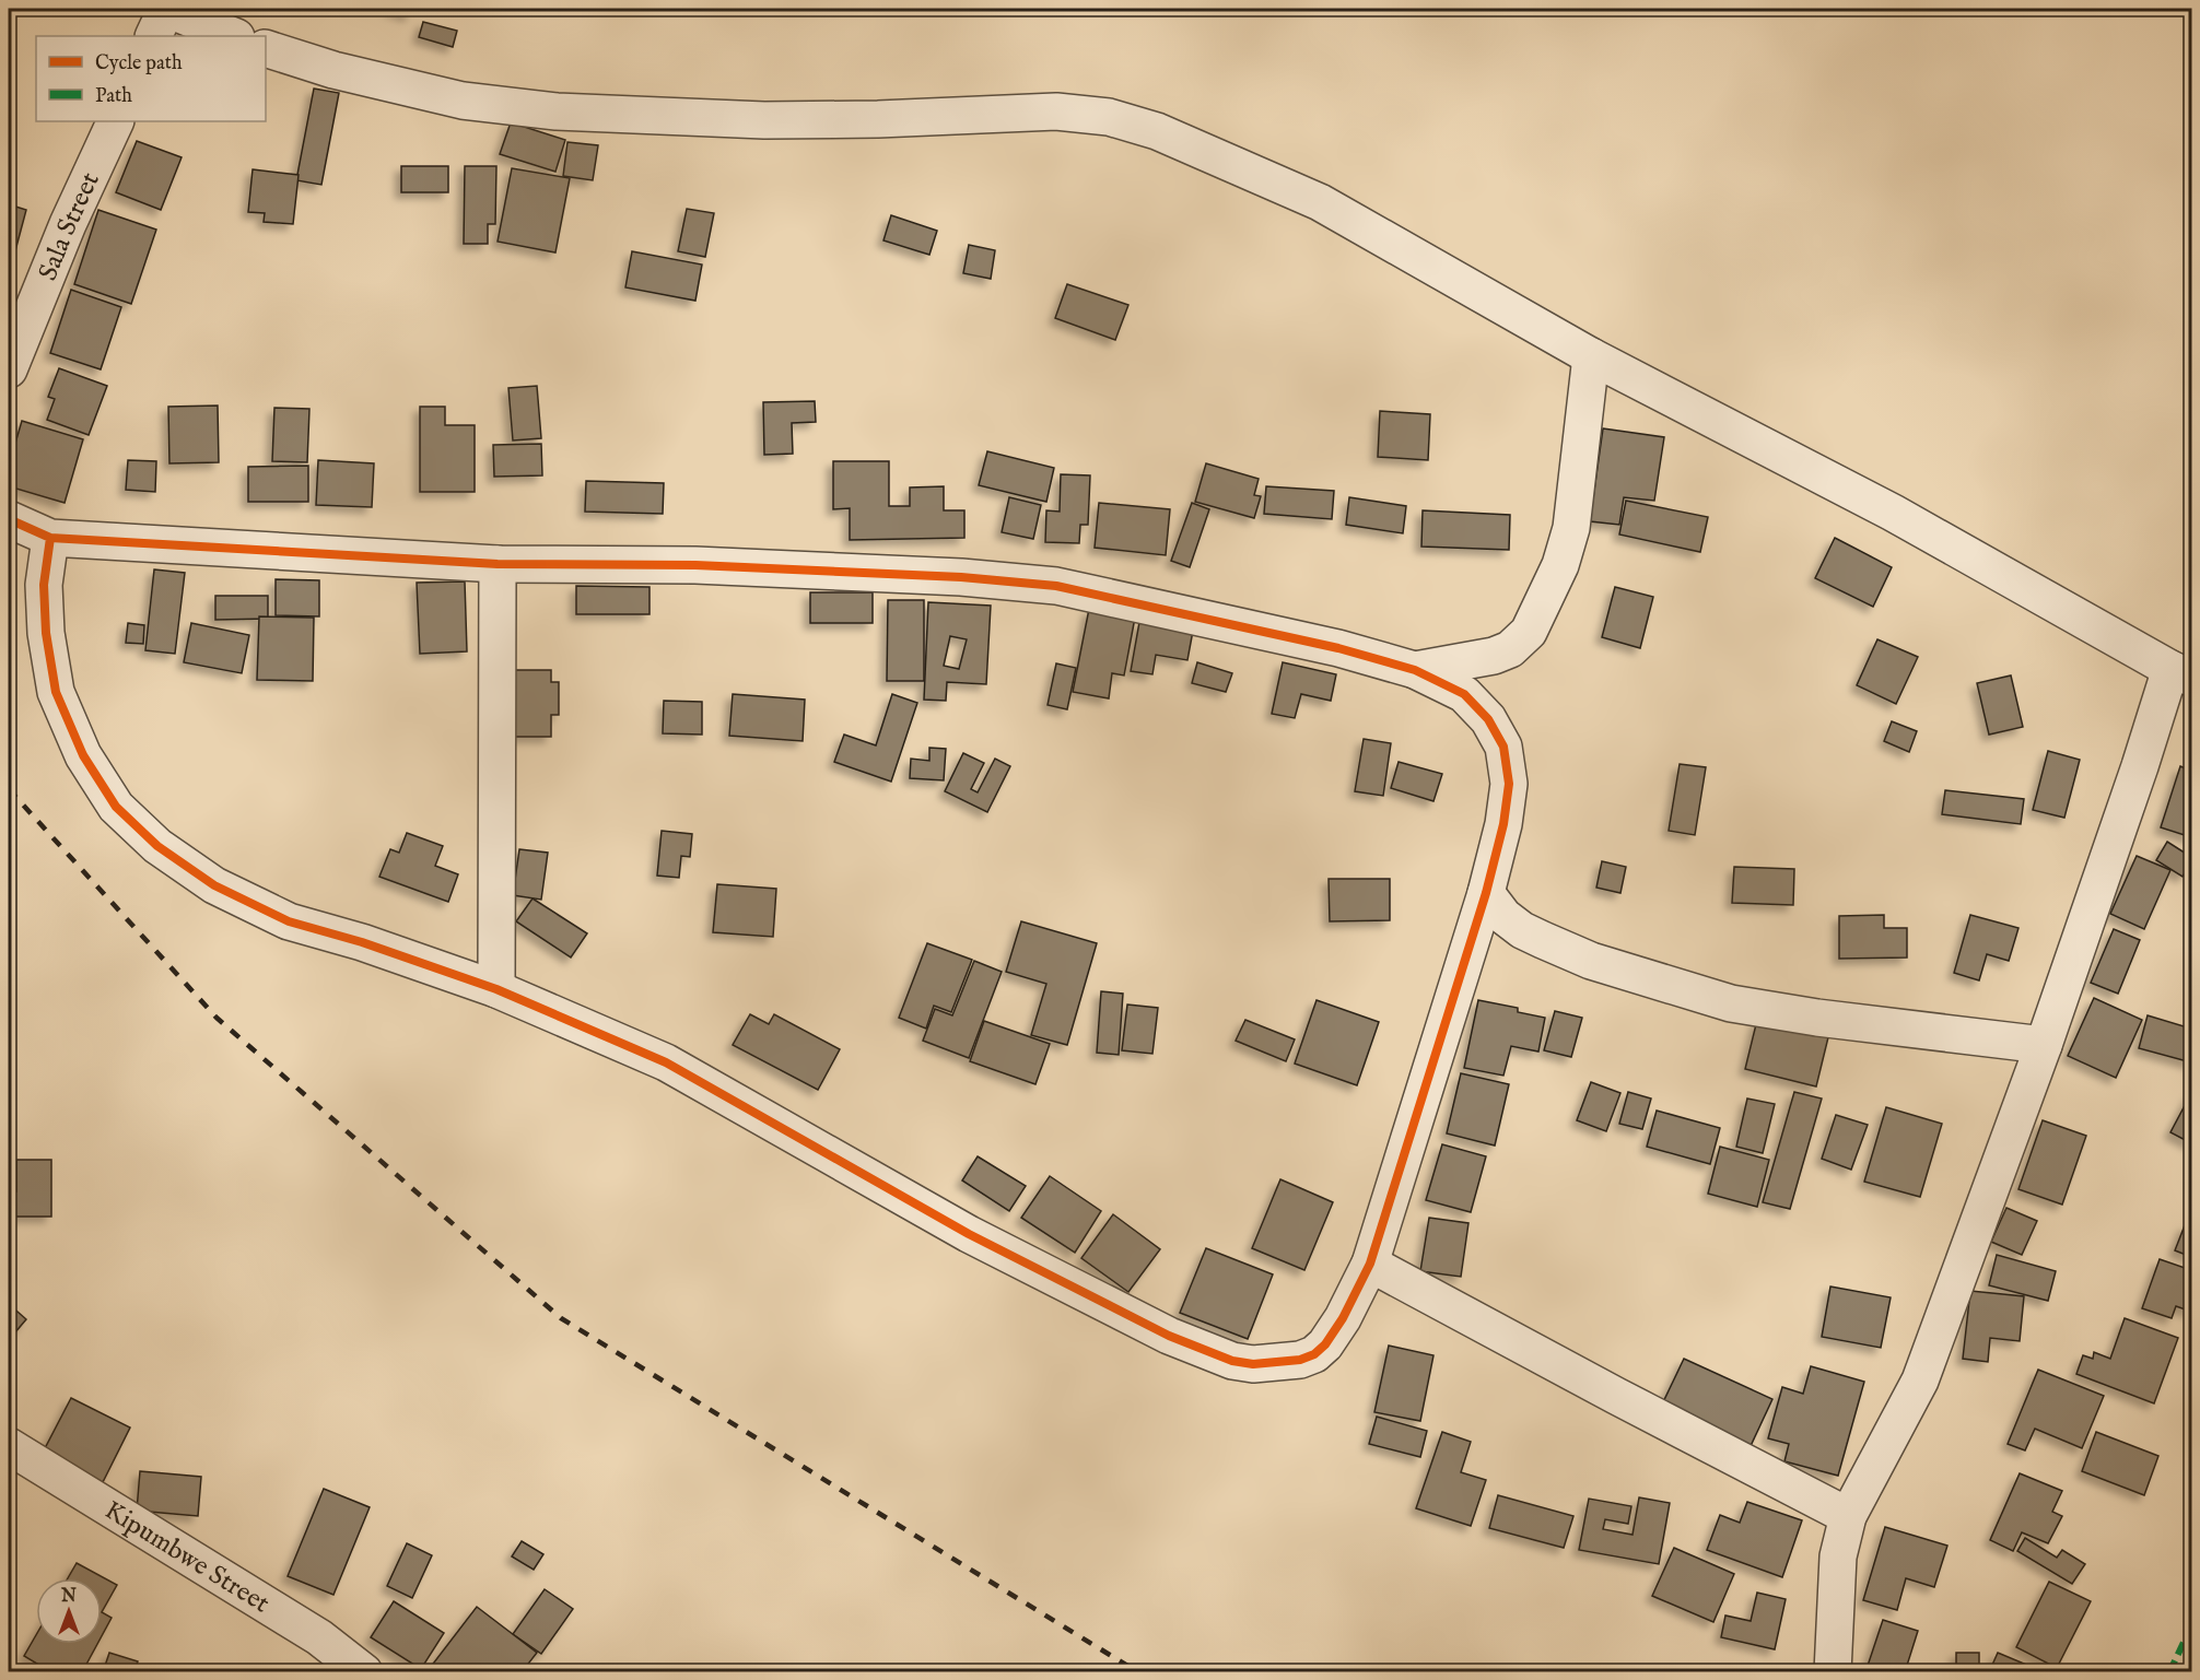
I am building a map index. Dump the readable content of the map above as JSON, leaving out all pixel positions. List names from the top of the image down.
{
  "streets": {
    "street": ["Sala Street", "Kipumbwe Street"]
  },
  "legend": ["Cycle path", "Path"],
  "north": "top"
}
